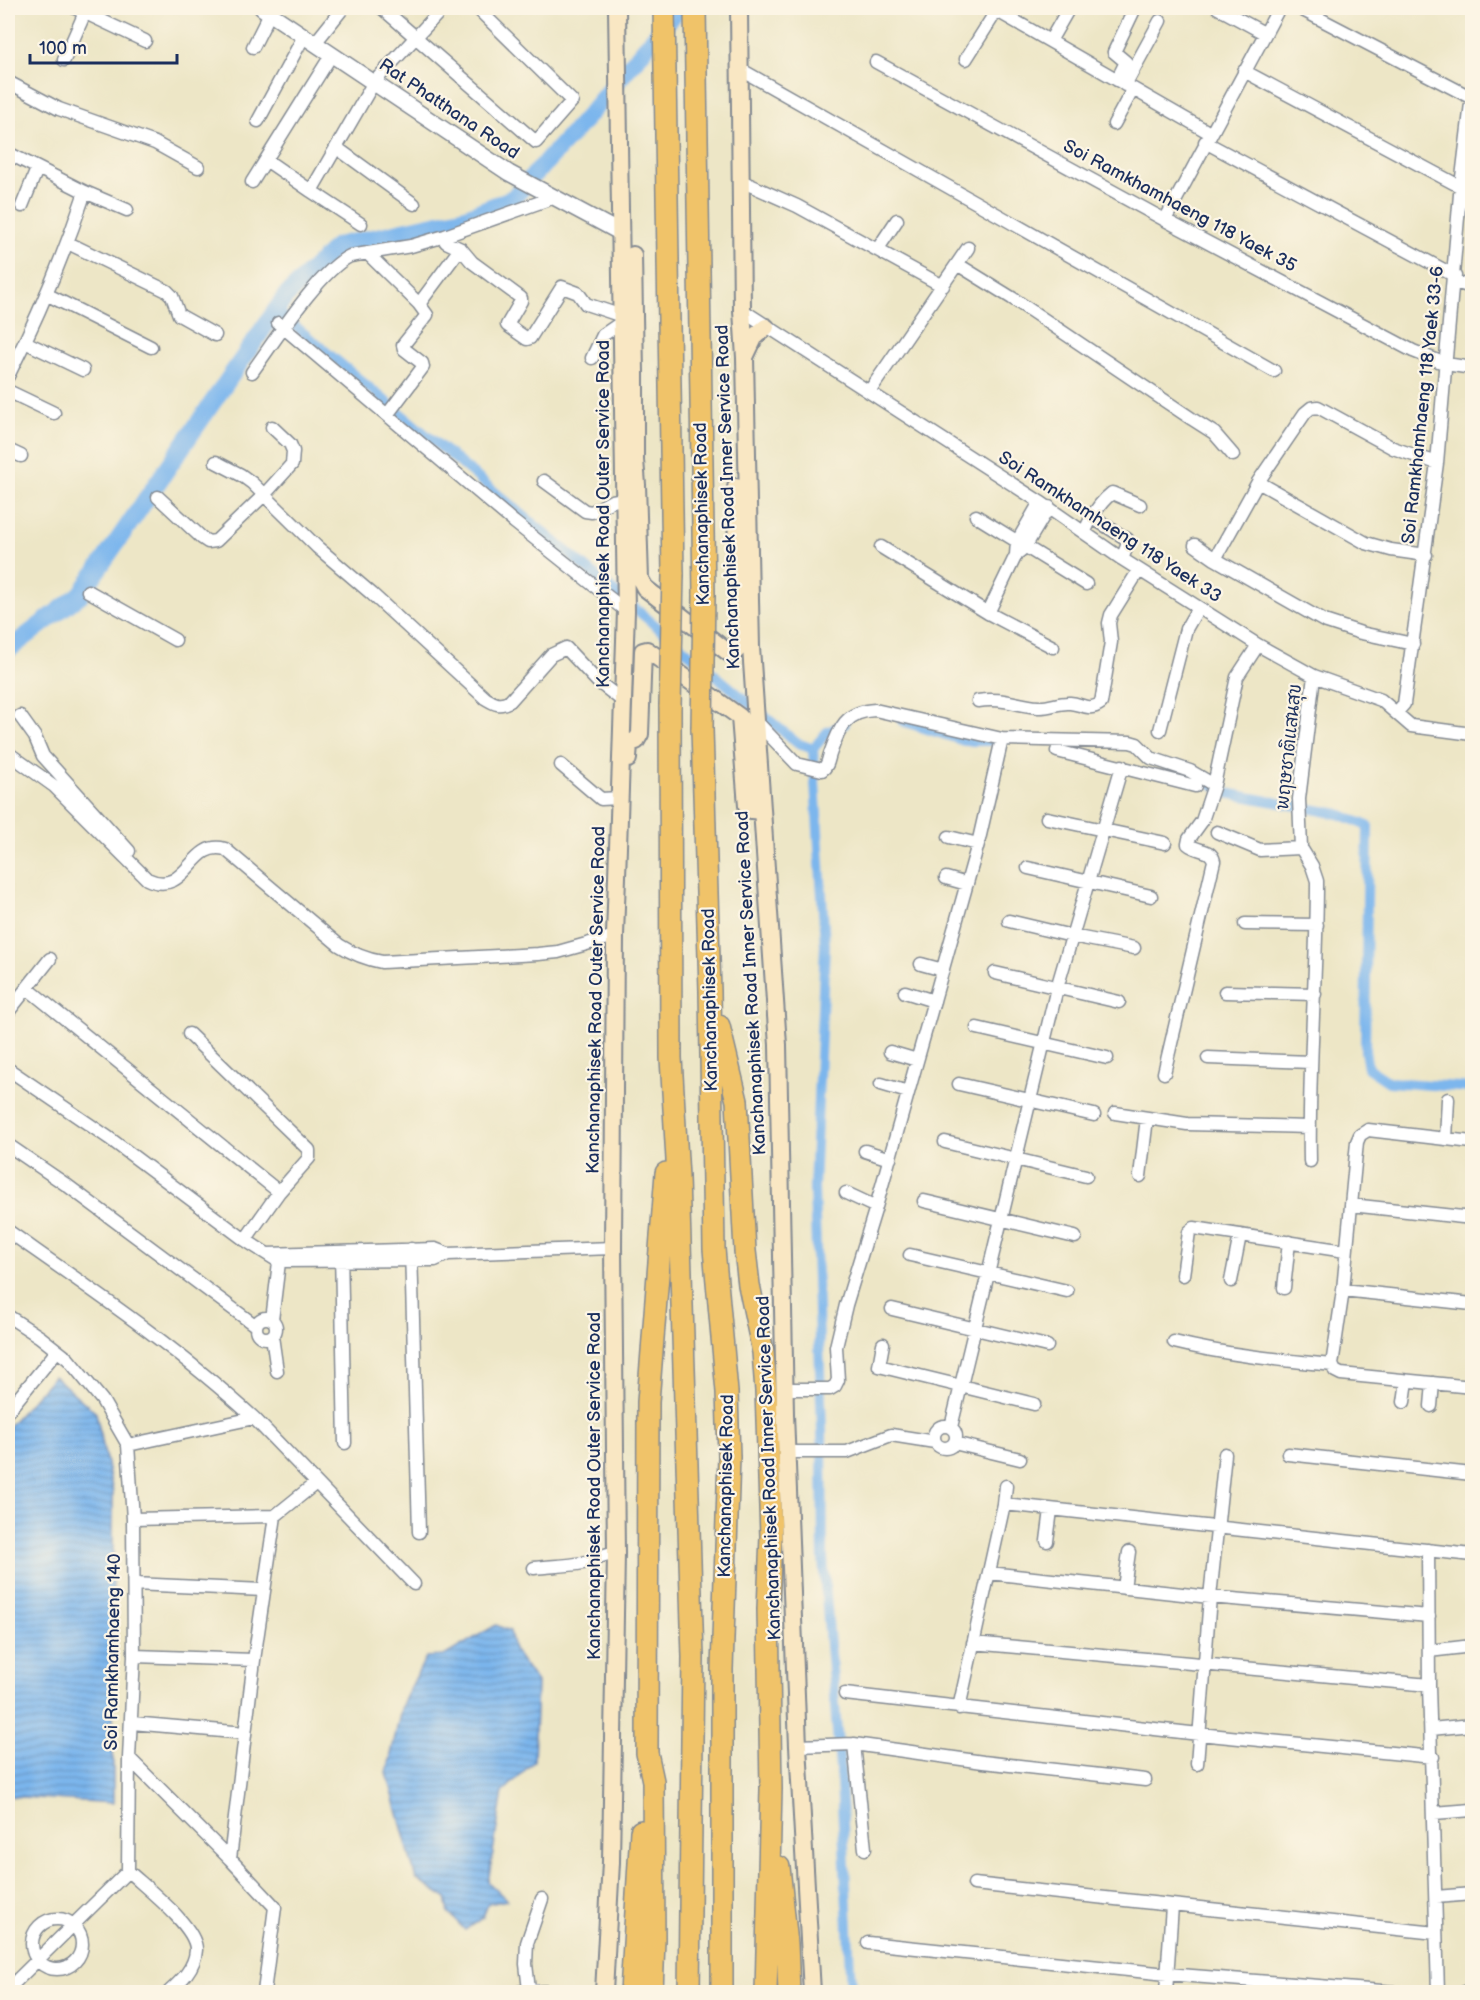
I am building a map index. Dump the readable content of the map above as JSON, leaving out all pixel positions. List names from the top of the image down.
{
  "streets": {
    "highway": ["Kanchanaphisek Road"],
    "main road": ["Kanchanaphisek Road Inner Service Road", "Kanchanaphisek Road Outer Service Road"],
    "street": [
      "Rat Phatthana Road",
      "Soi Ramkhamhaeng 118 Yaek 35",
      "Soi Ramkhamhaeng 118 Yaek 33-6",
      "Soi Ramkhamhaeng 118 Yaek 33",
      "พฤษชาติแสนสุข",
      "Soi Ramkhamhaeng 140"
    ]
  },
  "crossings": [
    ["Rat Phatthana Road", "Kanchanaphisek Road Outer Service Road"],
    ["Soi Ramkhamhaeng 118 Yaek 35", "Soi Ramkhamhaeng 118 Yaek 33-6"],
    ["Soi Ramkhamhaeng 118 Yaek 33-6", "Soi Ramkhamhaeng 118 Yaek 33"],
    ["Kanchanaphisek Road Inner Service Road", "Soi Ramkhamhaeng 118 Yaek 33"],
    ["Soi Ramkhamhaeng 118 Yaek 33", "พฤษชาติแสนสุข"]
  ],
  "scale_bar": "100 m"
}
